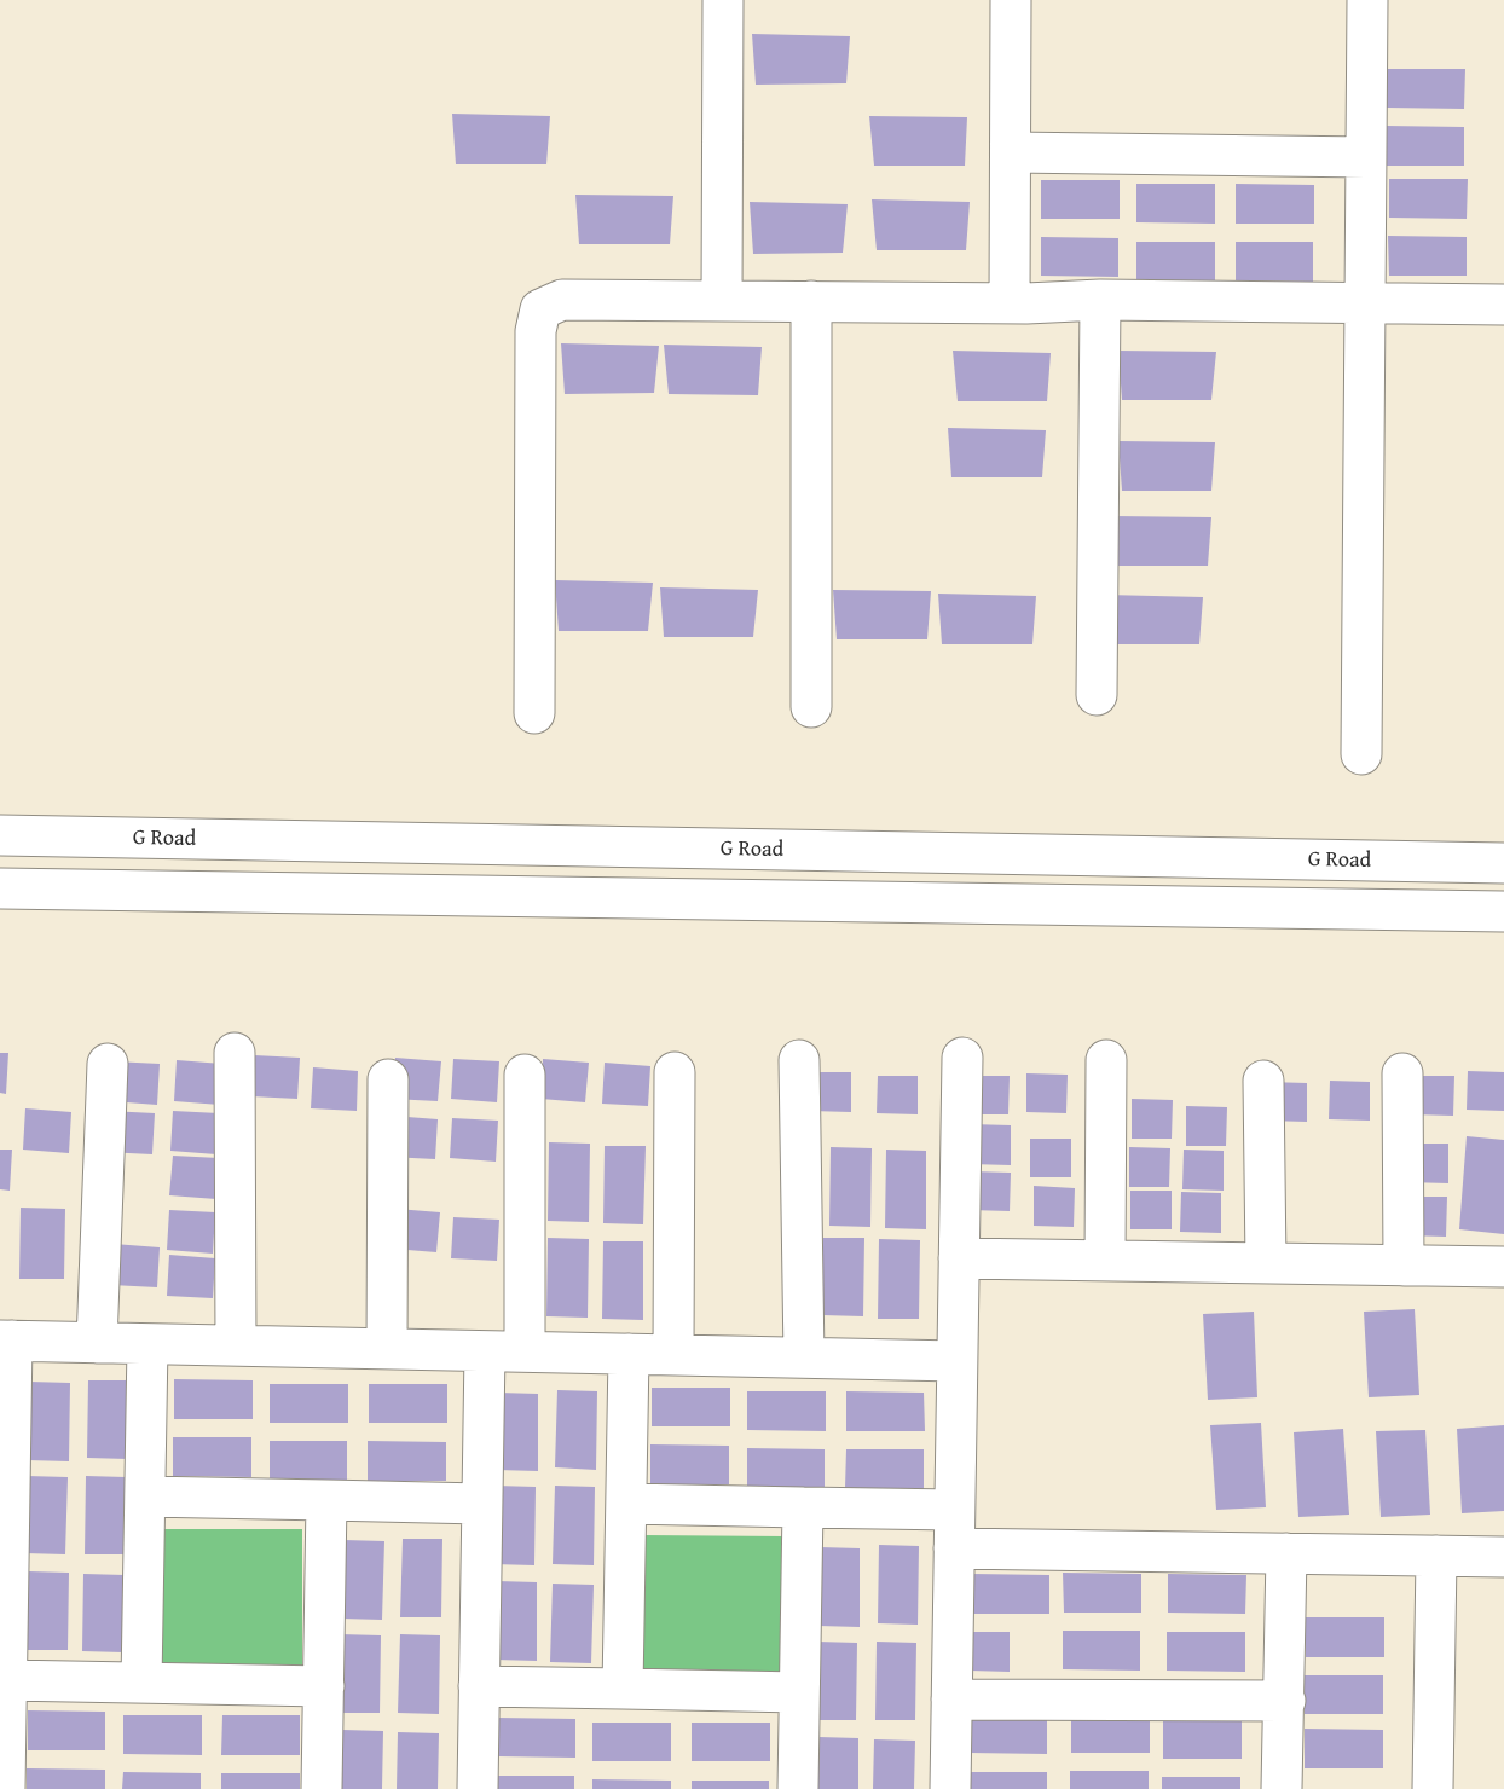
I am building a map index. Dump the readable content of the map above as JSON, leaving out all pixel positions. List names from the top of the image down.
{
  "streets": {
    "street": ["G Road"]
  }
}
